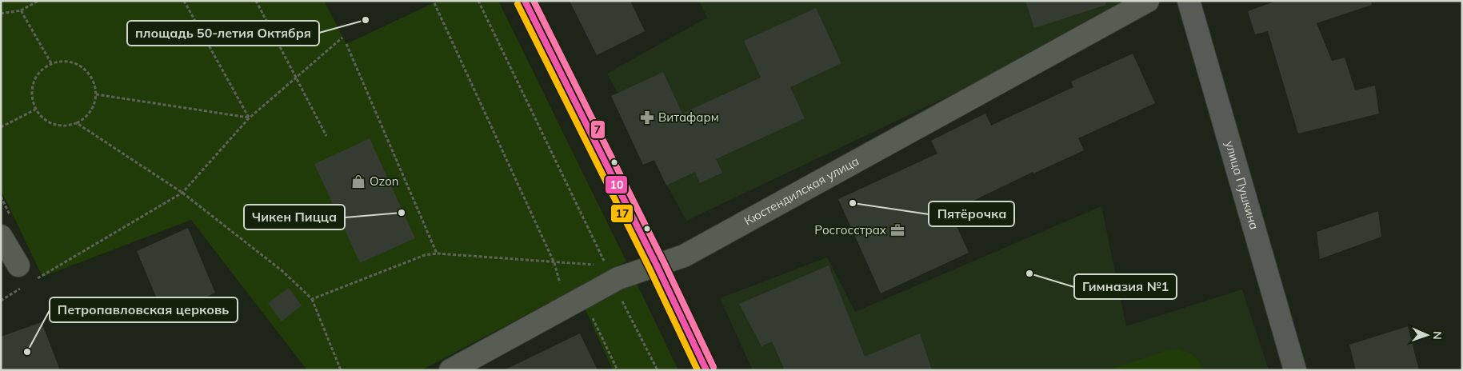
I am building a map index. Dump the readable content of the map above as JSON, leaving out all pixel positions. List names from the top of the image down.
{
  "streets": {
    "main road": ["улица Пушкина"],
    "street": ["Кюстендилская улица"]
  },
  "places": {
    "other": [
      "площадь 50-летия Октября",
      "Пятёрочка",
      "Чикен Пицца",
      "Гимназия №1",
      "Петропавловская церковь"
    ],
    "pharmacy": ["Витафарм"],
    "shop": ["Ozon"],
    "office": ["Росгосстрах"]
  },
  "lines": ["transit line 10", "transit line 7", "transit line 17"],
  "north": "right"
}
